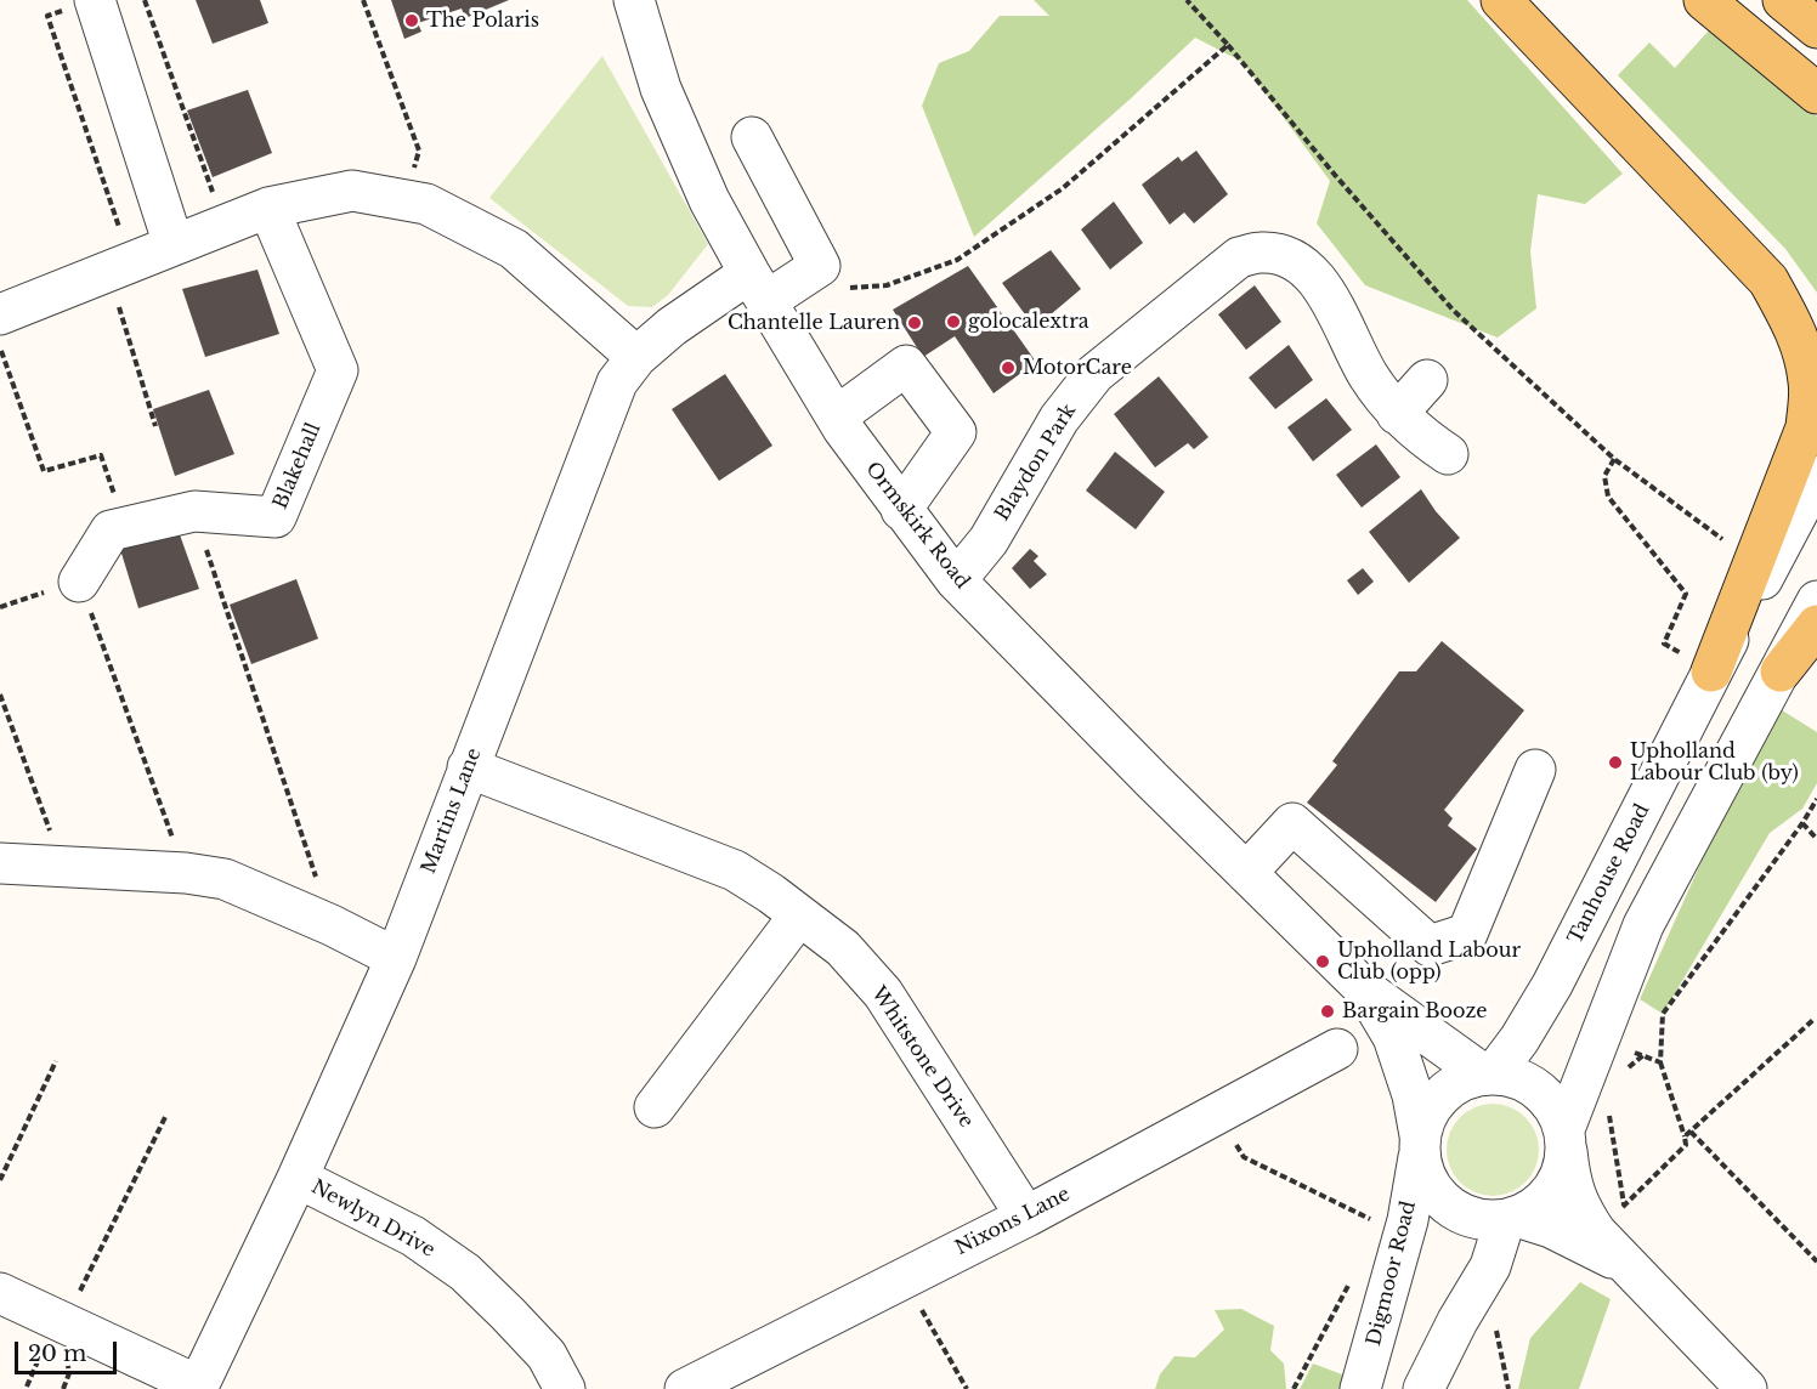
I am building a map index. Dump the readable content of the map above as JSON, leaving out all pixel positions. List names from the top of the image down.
{
  "streets": {
    "street": [
      "Blaydon Park",
      "Blakehall",
      "Ormskirk Road",
      "Martins Lane",
      "Tanhouse Road",
      "Whitstone Drive",
      "Newlyn Drive",
      "Nixons Lane",
      "Digmoor Road"
    ]
  },
  "crossings": [
    ["Blaydon Park", "Ormskirk Road"],
    ["Ormskirk Road", "Martins Lane"],
    ["Ormskirk Road", "Tanhouse Road"],
    ["Ormskirk Road", "Digmoor Road"],
    ["Martins Lane", "Whitstone Drive"],
    ["Martins Lane", "Newlyn Drive"],
    ["Tanhouse Road", "Digmoor Road"],
    ["Whitstone Drive", "Nixons Lane"]
  ],
  "places": [
    "The Polaris",
    "golocalextra",
    "Chantelle Lauren",
    "MotorCare",
    "Upholland Labour Club (by)",
    "Upholland Labour Club (opp)",
    "Bargain Booze"
  ],
  "scale_bar": "20 m"
}
